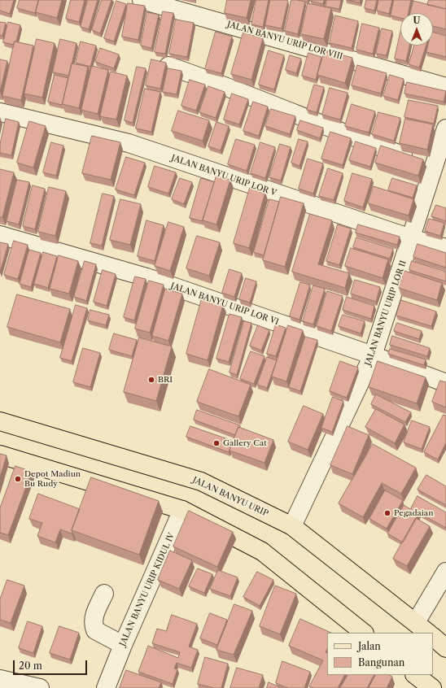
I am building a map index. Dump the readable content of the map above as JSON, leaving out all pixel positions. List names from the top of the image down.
{
  "streets": {
    "main road": ["JALAN BANYU URIP"],
    "street": [
      "JALAN BANYU URIP LOR VIII",
      "JALAN BANYU URIP LOR V",
      "JALAN BANYU URIP LOR VI",
      "JALAN BANYU URIP LOR II",
      "JALAN BANYU URIP KIDUL IV"
    ]
  },
  "crossings": [
    ["JALAN BANYU URIP LOR V", "JALAN BANYU URIP LOR II"],
    ["JALAN BANYU URIP LOR VI", "JALAN BANYU URIP LOR II"],
    ["JALAN BANYU URIP LOR II", "JALAN BANYU URIP"]
  ],
  "places": [
    "BRI",
    "Gallery Cat",
    "Depot Madiun Bu Rudy",
    "Pegadaian"
  ],
  "legend": ["Jalan", "Bangunan"],
  "scale_bar": "20 m",
  "north": "top"
}
